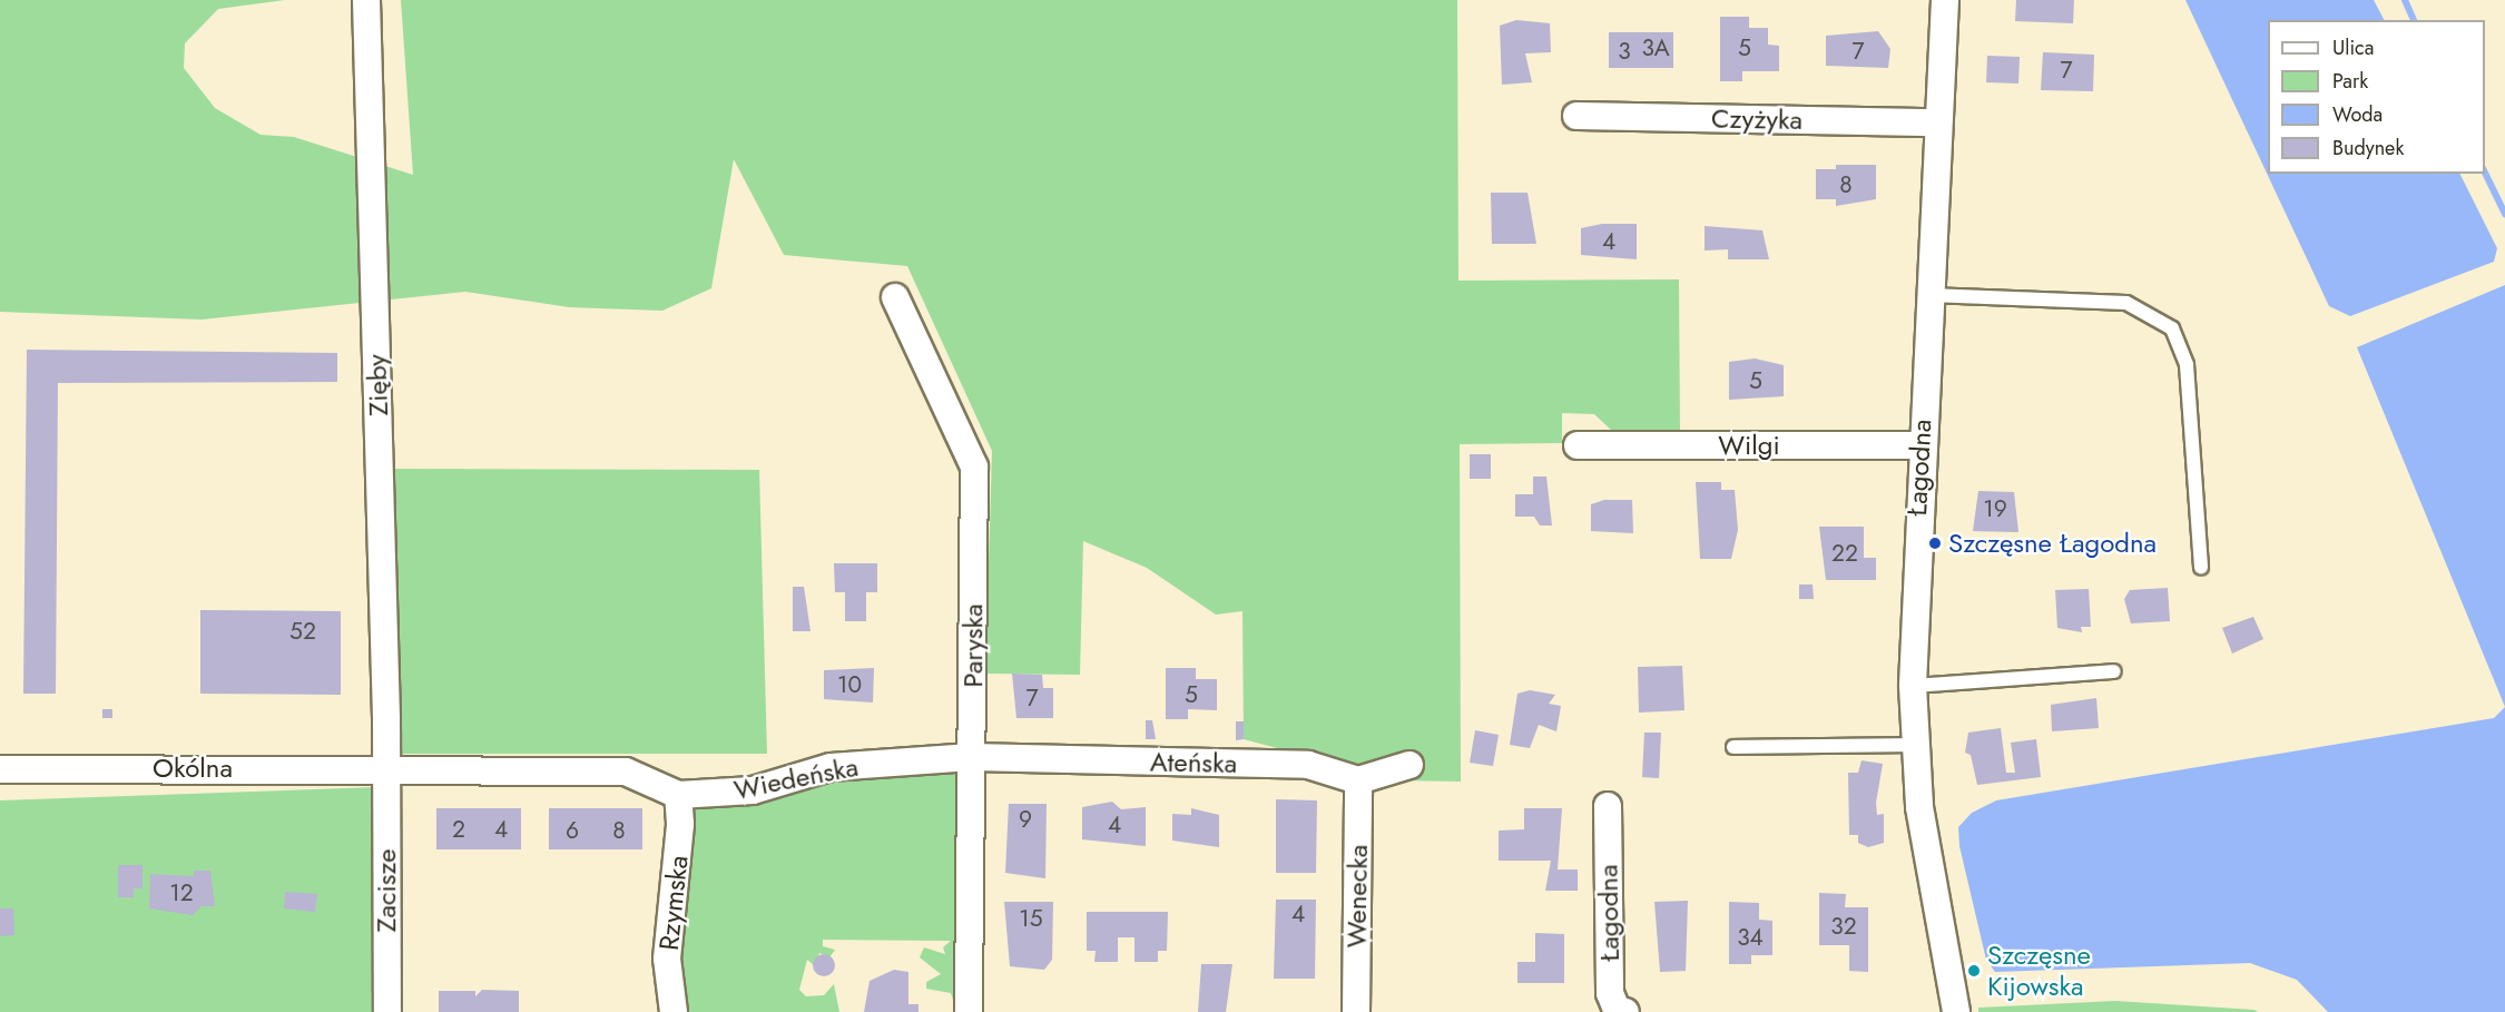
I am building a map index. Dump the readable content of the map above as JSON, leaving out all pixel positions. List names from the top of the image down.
{
  "streets": {
    "street": [
      "Czyżyka",
      "Zięby",
      "Wilgi",
      "Łagodna",
      "Paryska",
      "Ateńska",
      "Okólna",
      "Wiedeńska",
      "Zacisze",
      "Wenecka",
      "Rzymska"
    ]
  },
  "crossings": [
    ["Czyżyka", "Łagodna"],
    ["Zięby", "Okólna"],
    ["Zięby", "Zacisze"],
    ["Wilgi", "Łagodna"],
    ["Paryska", "Ateńska"],
    ["Paryska", "Wiedeńska"],
    ["Ateńska", "Wiedeńska"],
    ["Ateńska", "Wenecka"],
    ["Okólna", "Zacisze"],
    ["Wiedeńska", "Rzymska"]
  ],
  "places": ["Szczęsne Łagodna", "Szczęsne Kijowska"],
  "house_numbers": [
    "3A",
    "5",
    "3",
    "7",
    "7",
    "8",
    "4",
    "5",
    "19",
    "22",
    "52",
    "10",
    "5",
    "7",
    "9",
    "4",
    "2",
    "4",
    "6",
    "8",
    "12",
    "4",
    "15",
    "32",
    "34"
  ],
  "legend": [
    "Ulica",
    "Park",
    "Woda",
    "Budynek"
  ]
}
